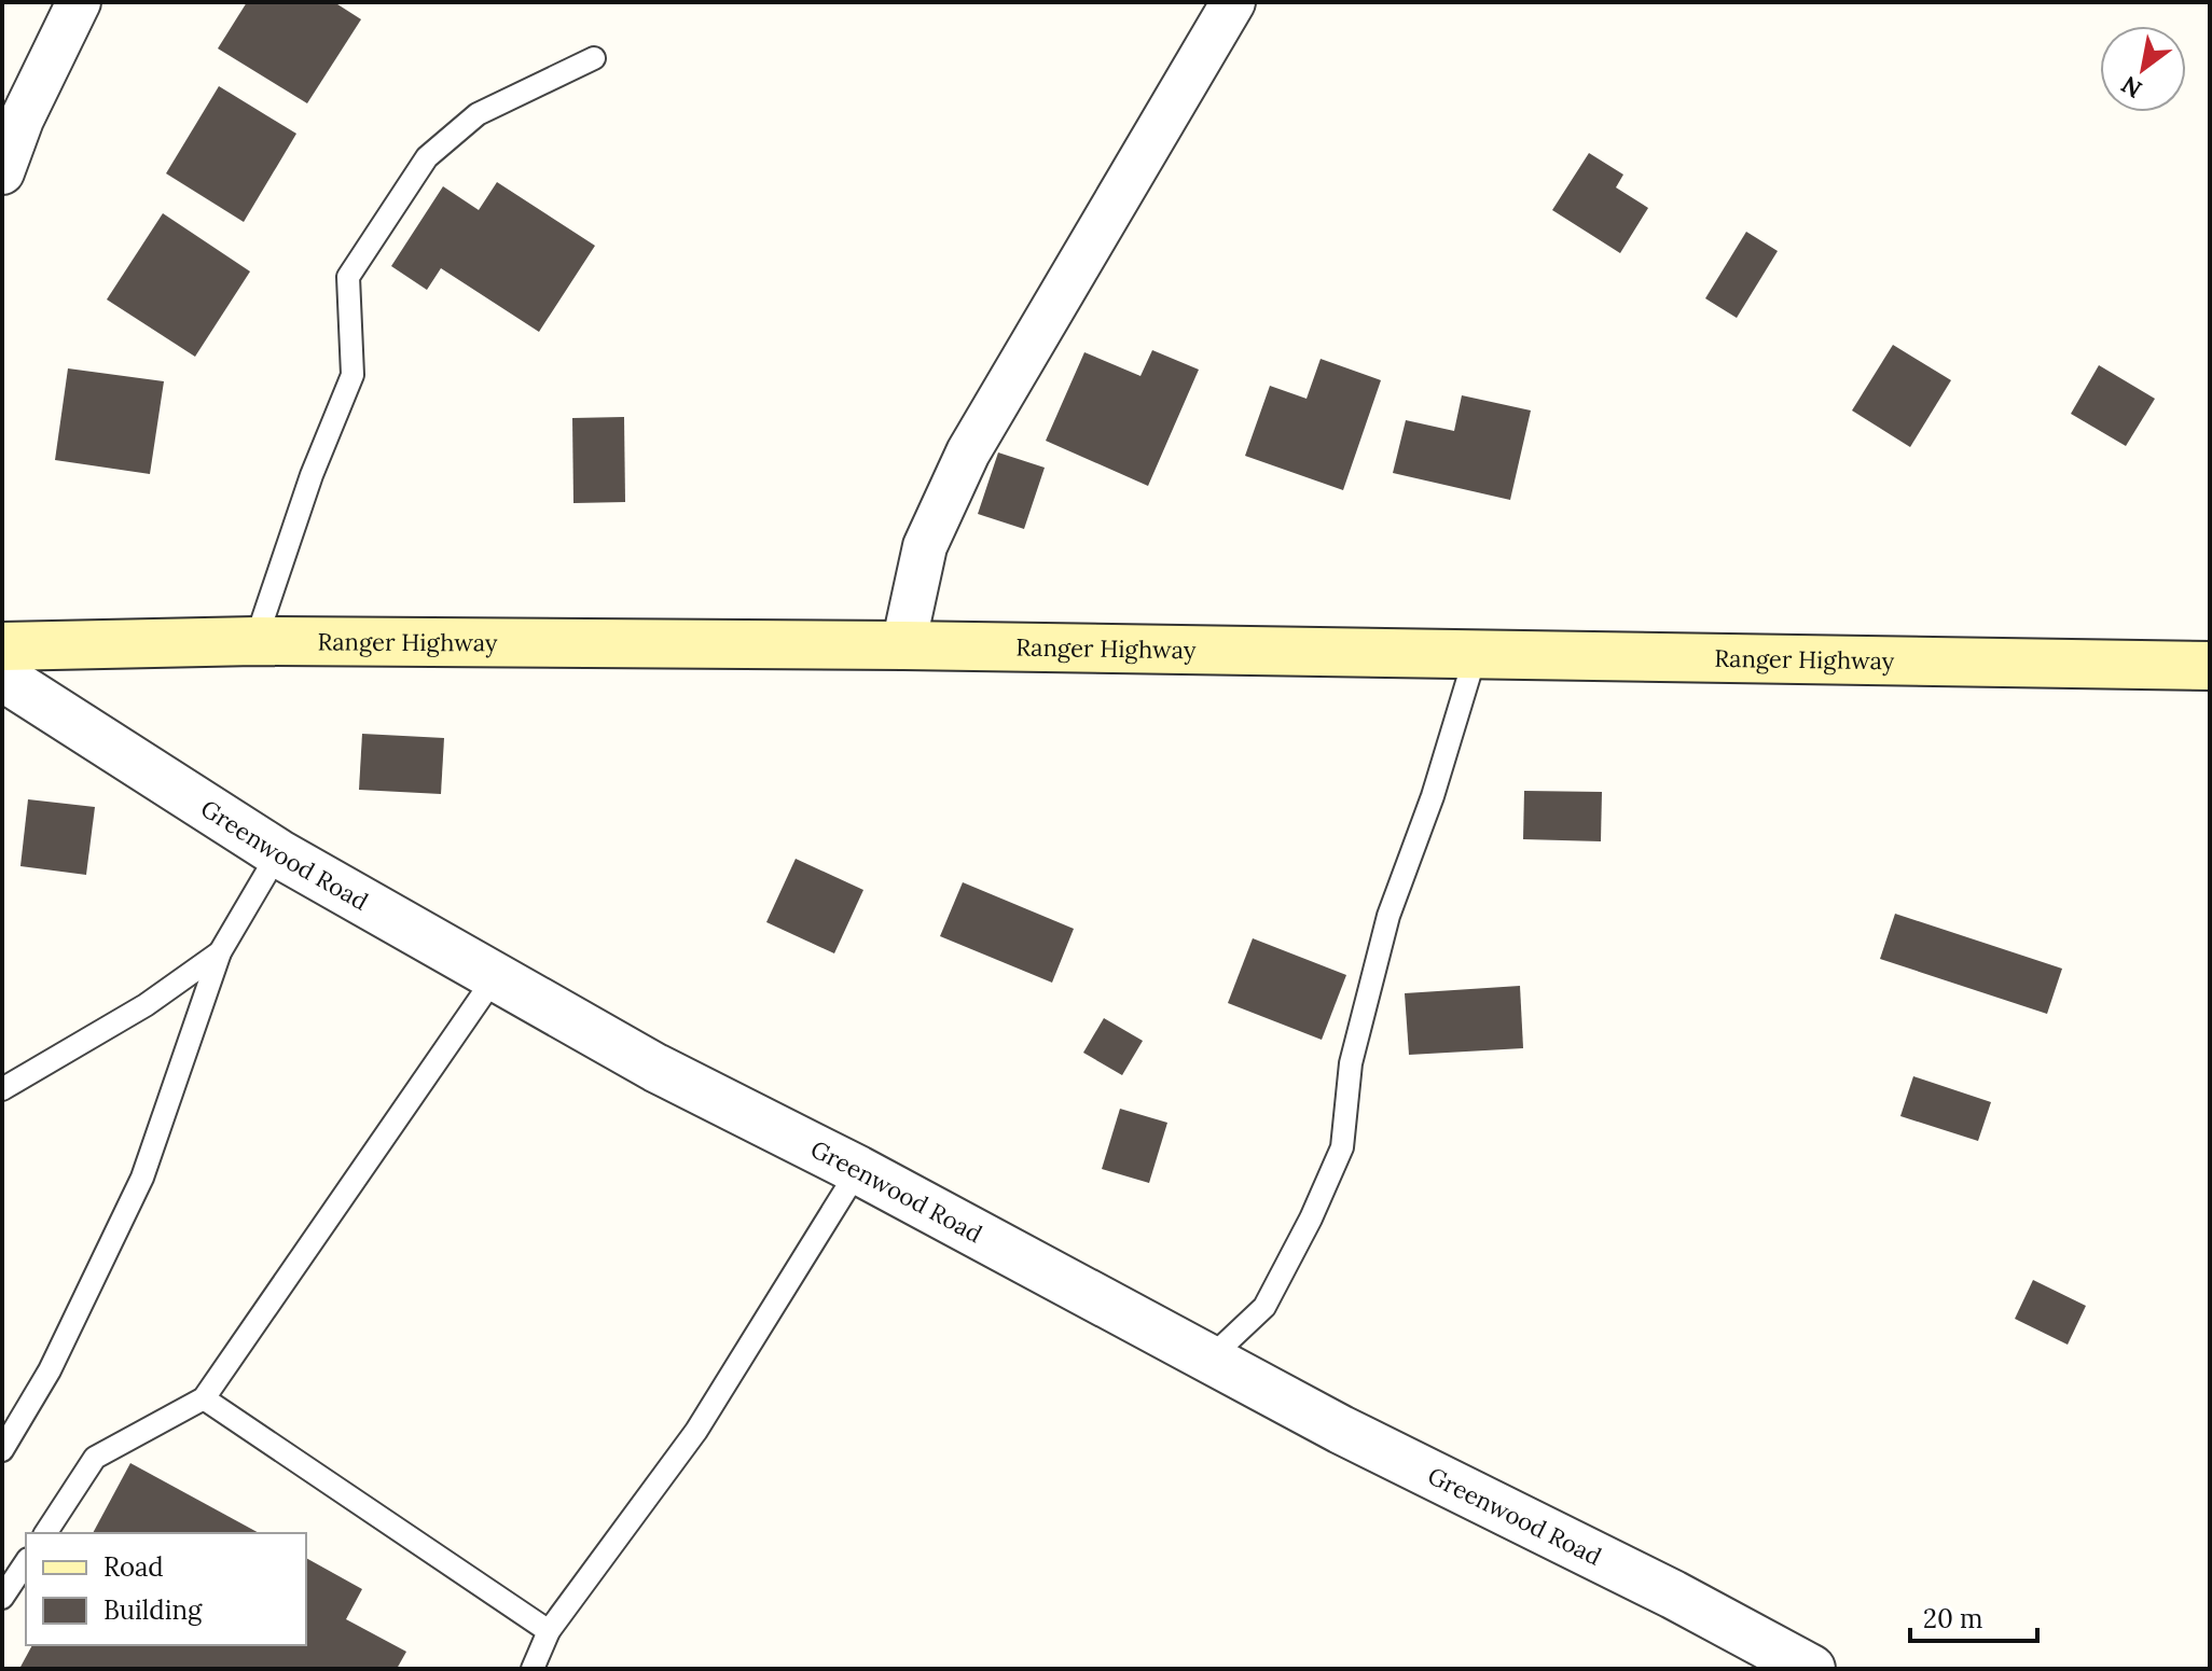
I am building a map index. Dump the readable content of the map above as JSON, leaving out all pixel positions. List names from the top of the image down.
{
  "streets": {
    "main road": ["Ranger Highway"],
    "street": ["Greenwood Road"]
  },
  "legend": ["Road", "Building"],
  "scale_bar": "20 m",
  "north": "bottom left"
}
